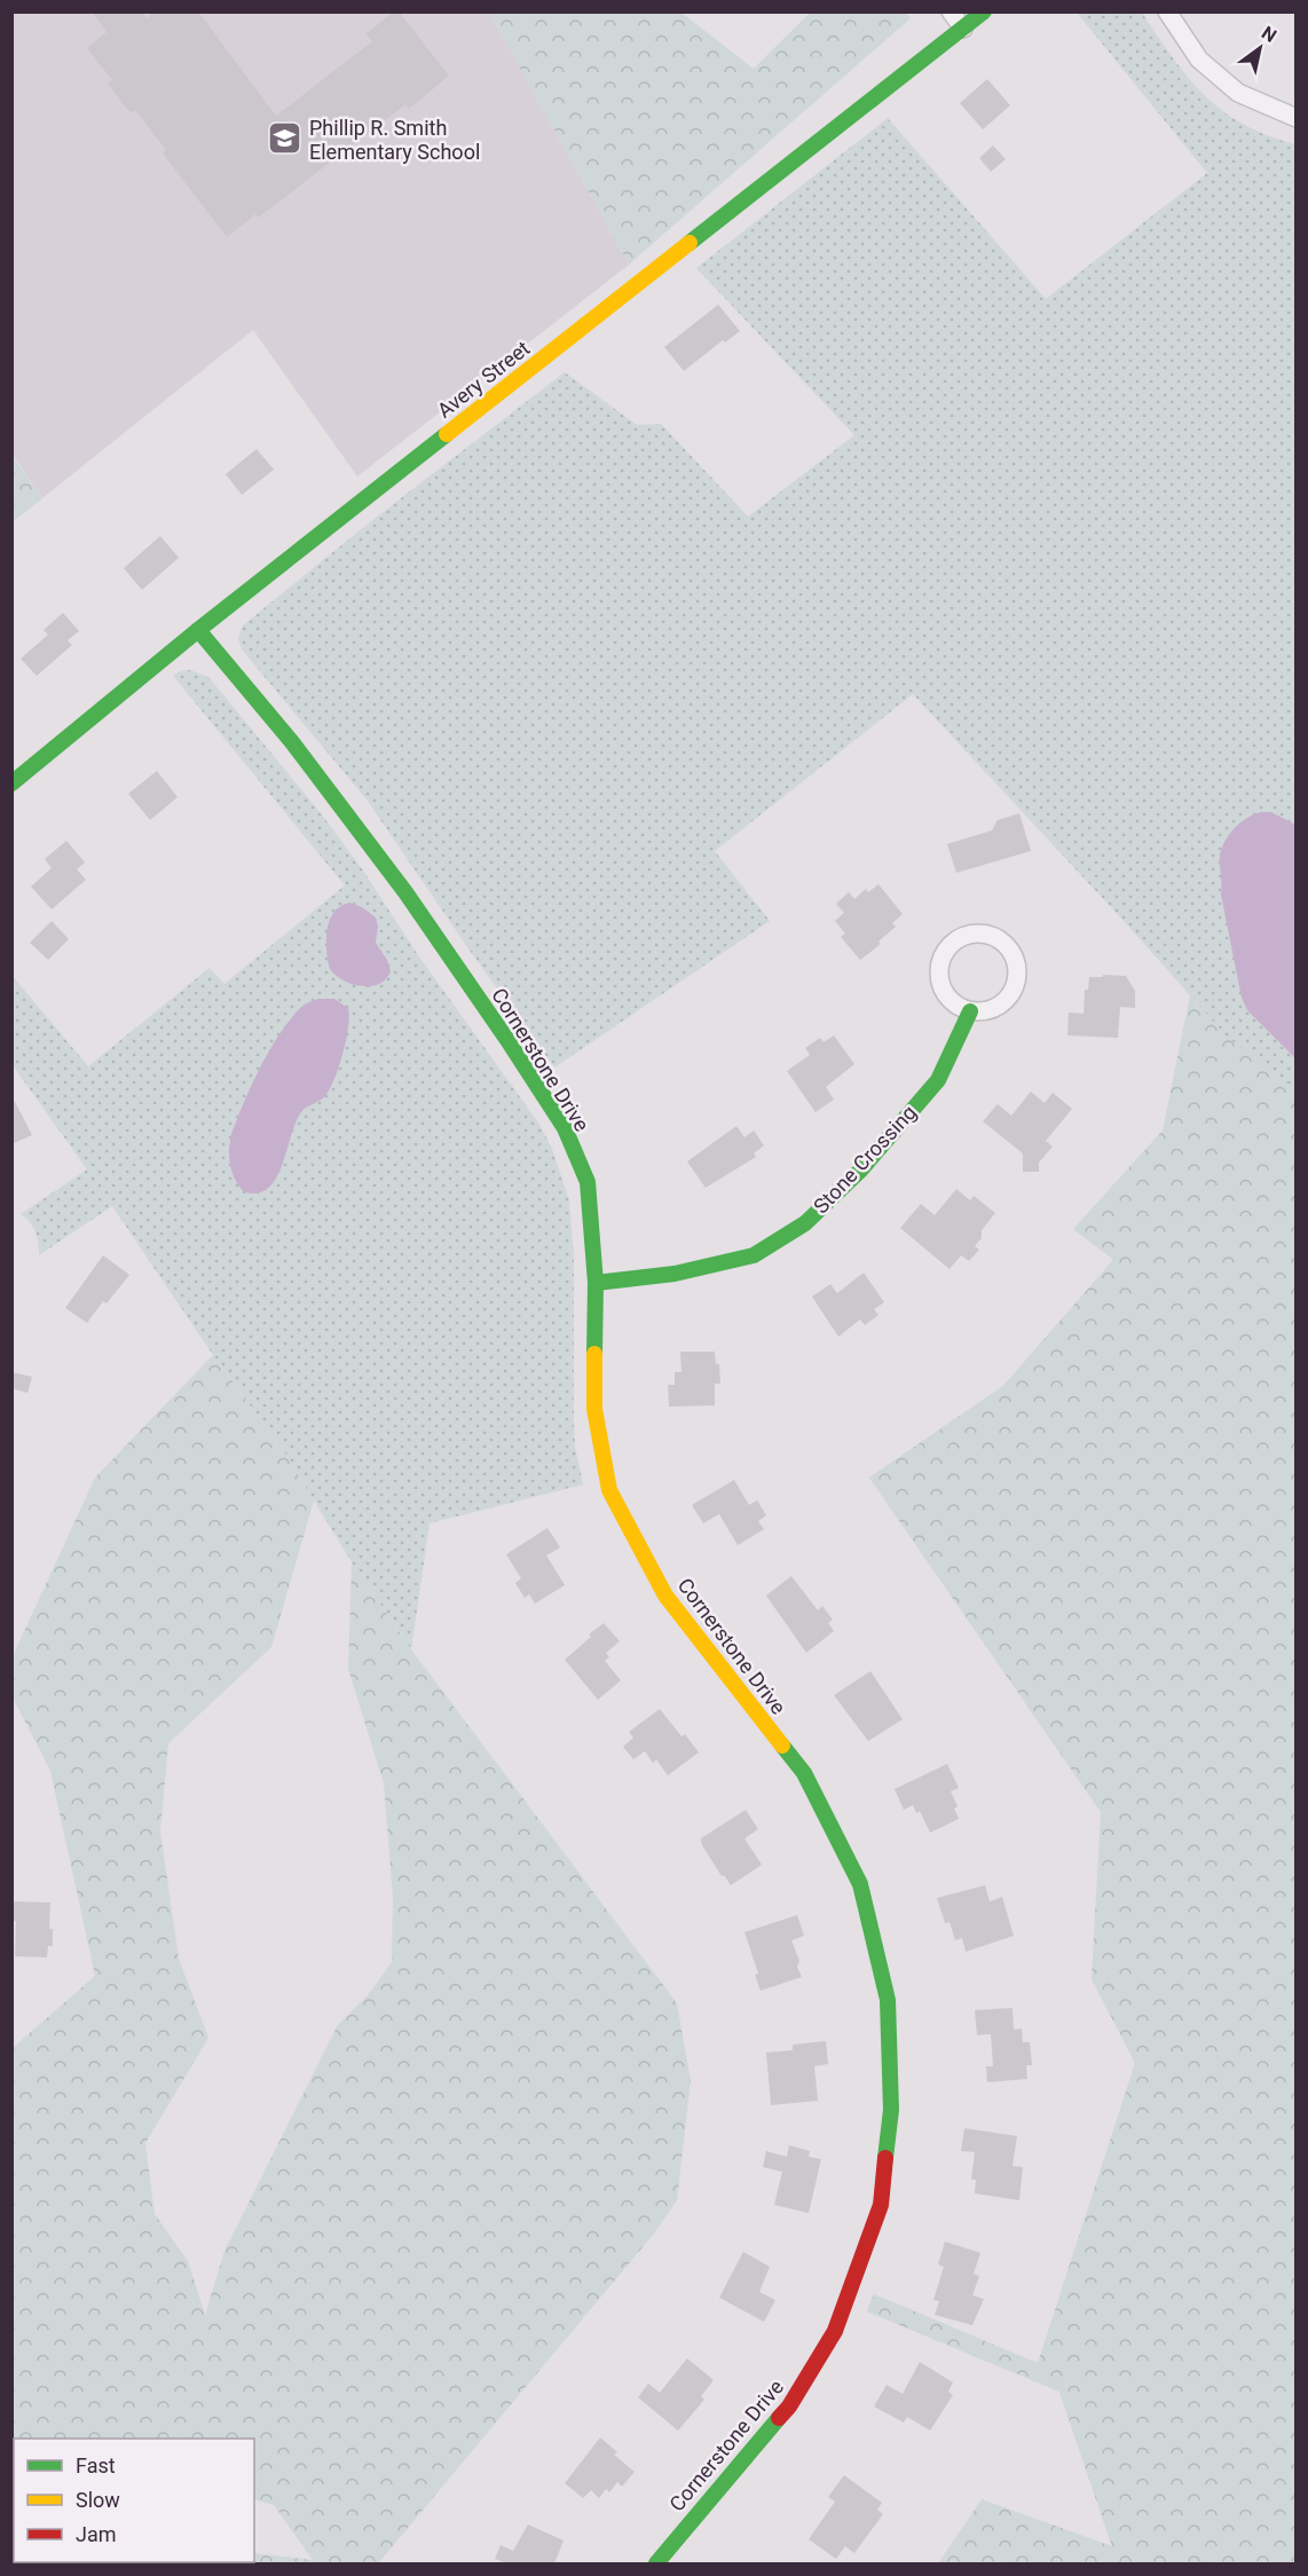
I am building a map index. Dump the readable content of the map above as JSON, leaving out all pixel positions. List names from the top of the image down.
{
  "streets": {
    "street": ["Avery Street", "Cornerstone Drive", "Stone Crossing"]
  },
  "crossings": [
    ["Avery Street", "Cornerstone Drive"],
    ["Cornerstone Drive", "Stone Crossing"]
  ],
  "places": {
    "school or university": ["Phillip R. Smith Elementary School"]
  },
  "legend": ["Fast", "Slow", "Jam"],
  "north": "top right"
}
